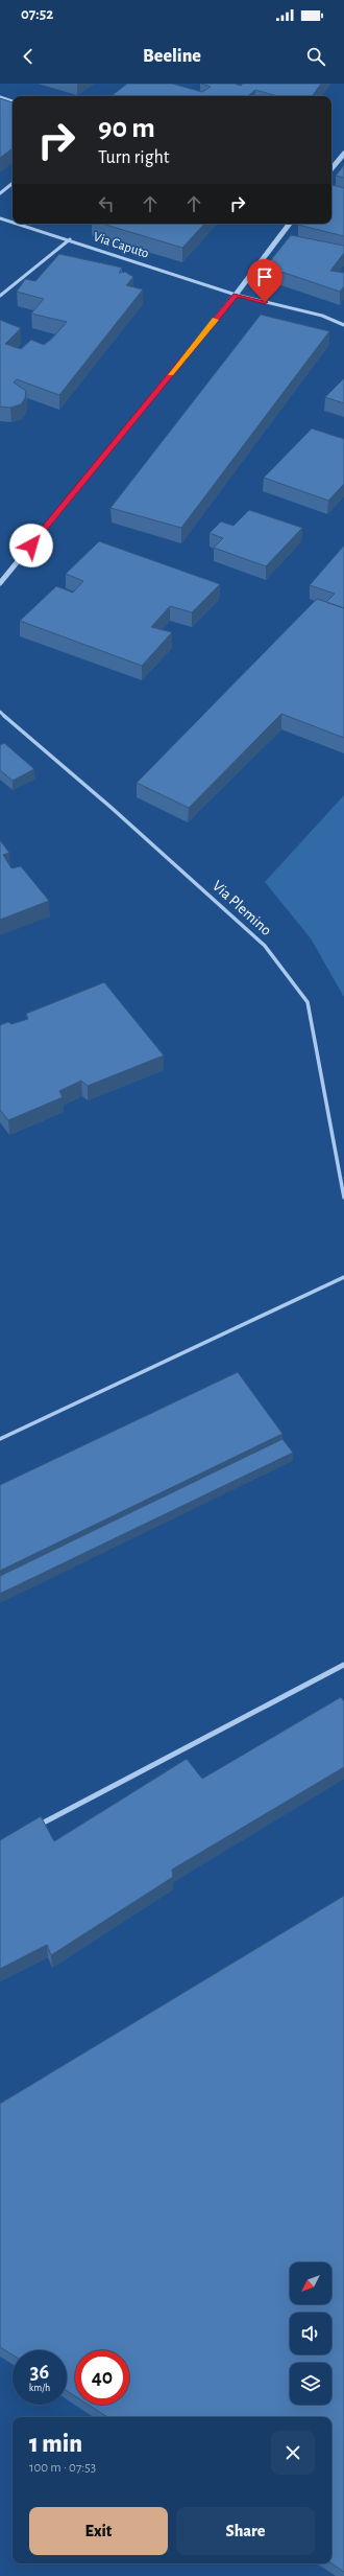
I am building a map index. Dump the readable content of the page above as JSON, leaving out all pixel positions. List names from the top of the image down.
{
  "streets": {
    "street": ["Via Caputo", "Via Plemino"]
  },
  "north": "bottom left",
  "page": {
    "status": "07:52",
    "header": "Beeline",
    "turn": ["90 m", "Turn right"],
    "speed": "36 km/h",
    "limit": "40",
    "heading": ["1 min", "100 m · 07:53"],
    "buttons": ["Exit", "Share"]
  }
}
